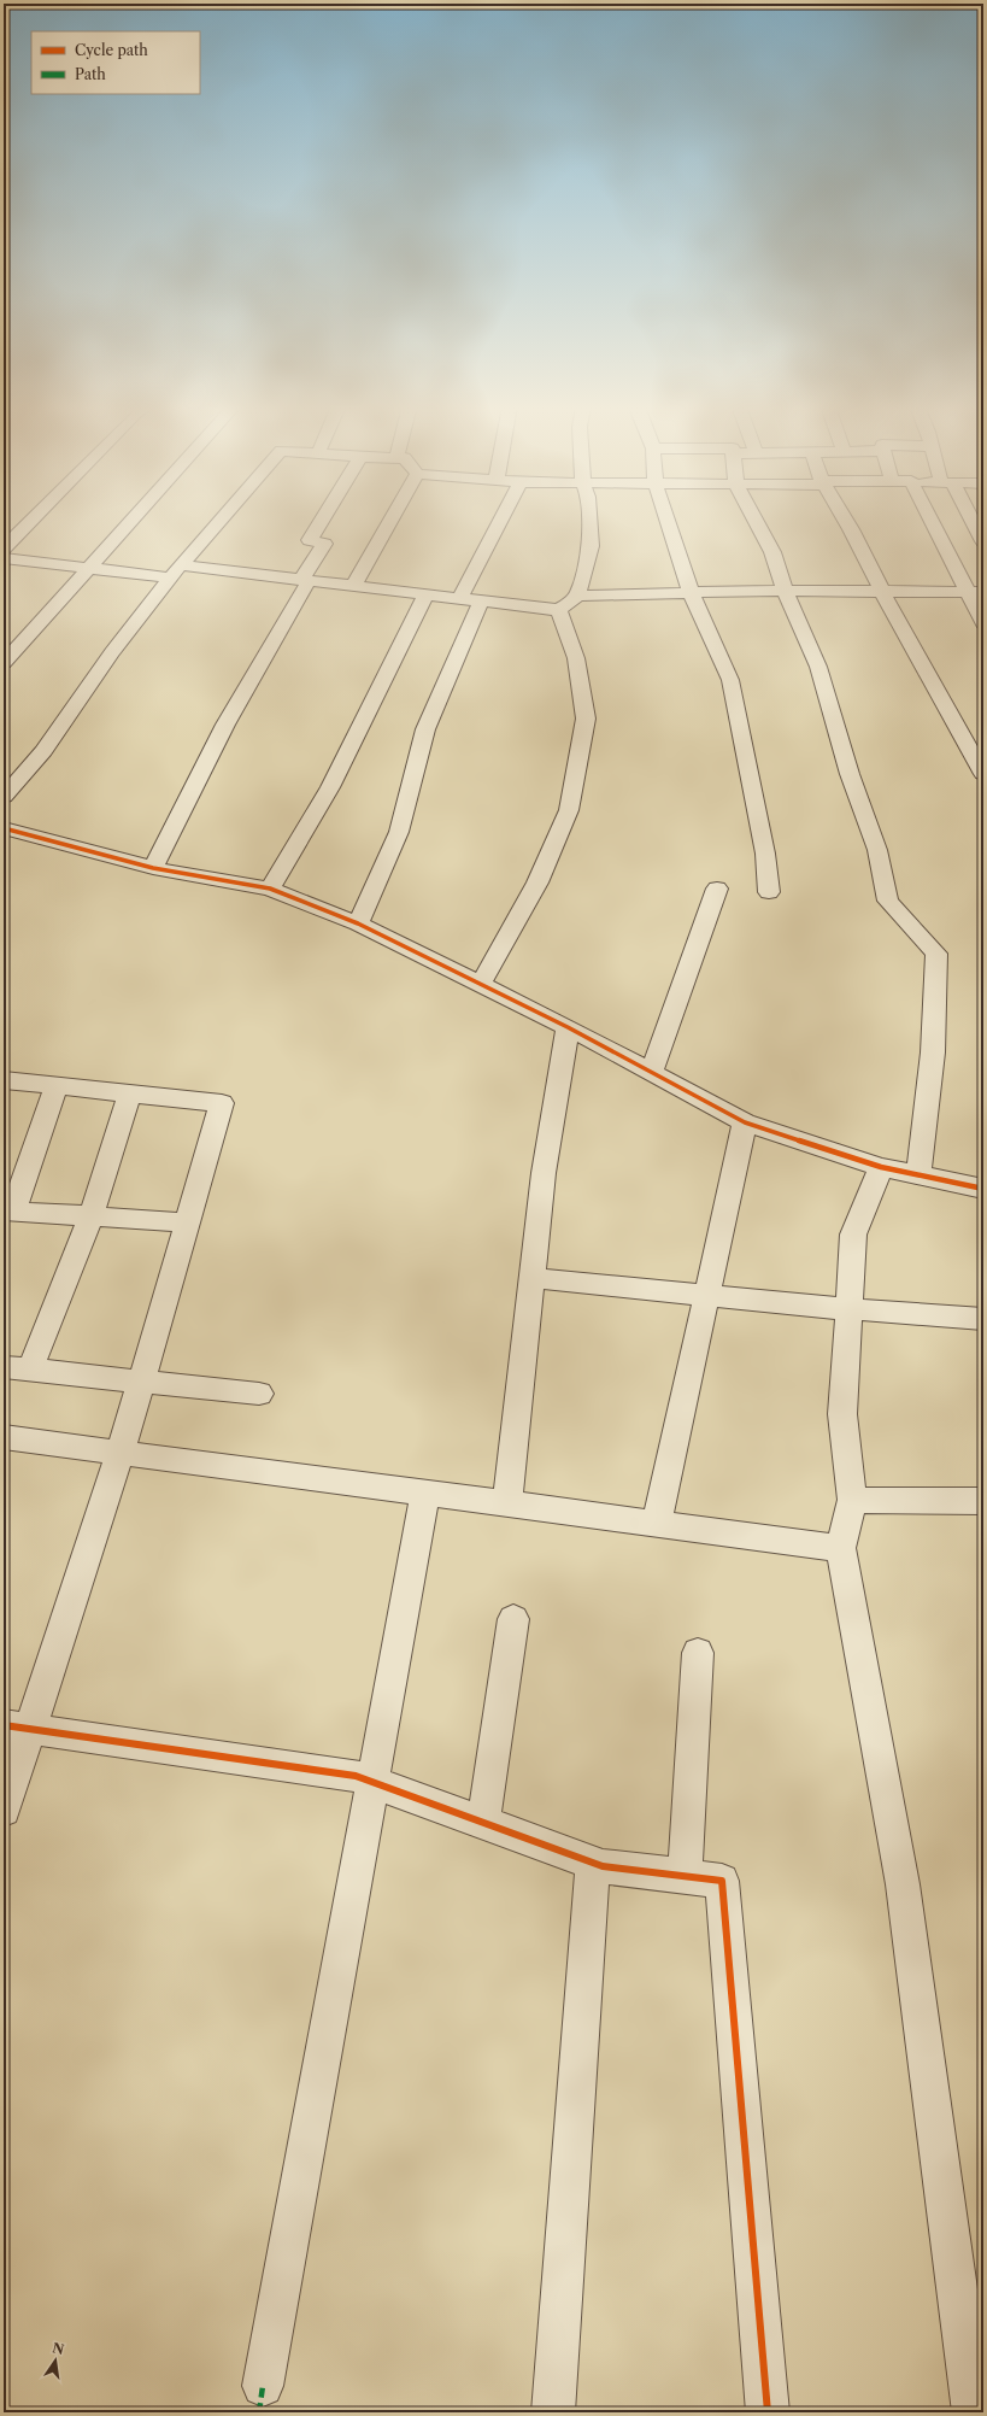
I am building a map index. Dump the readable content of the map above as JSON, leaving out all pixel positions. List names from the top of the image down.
{
  "legend": ["Cycle path", "Path"],
  "north": "top"
}
